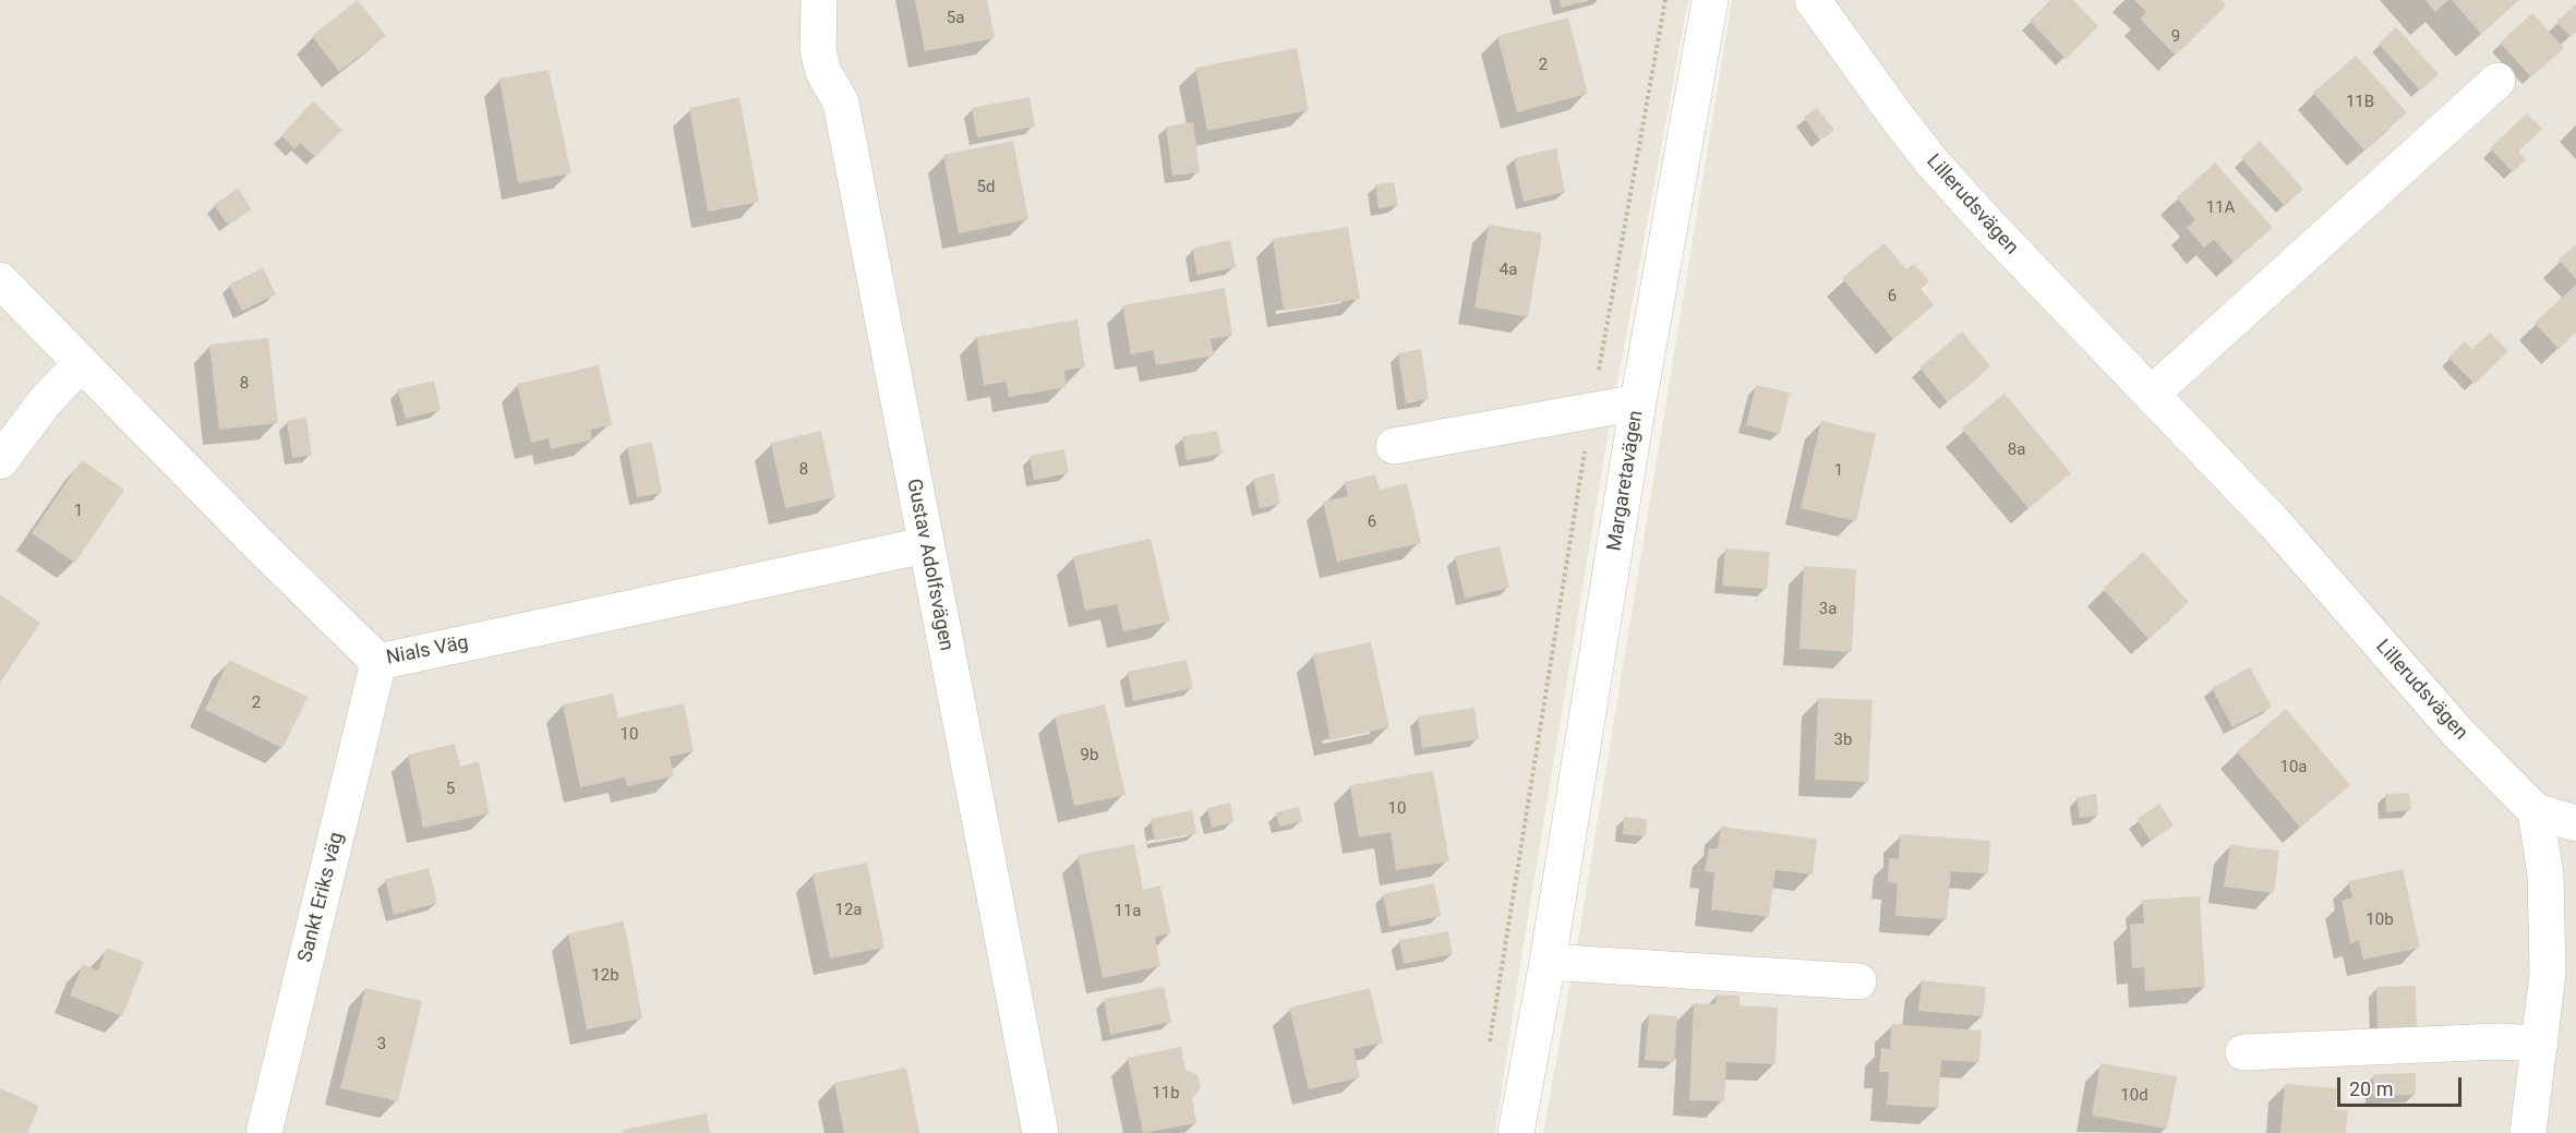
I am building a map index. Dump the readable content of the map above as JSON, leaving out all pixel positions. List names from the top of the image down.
{
  "streets": {
    "street": [
      "Lillerudsvägen",
      "Margaretavägen",
      "Gustav Adolfsvägen",
      "Nials Väg",
      "Sankt Eriks väg"
    ]
  },
  "crossings": [
    ["Gustav Adolfsvägen", "Nials Väg"],
    ["Nials Väg", "Sankt Eriks väg"]
  ],
  "house_numbers": [
    "5a",
    "9",
    "2",
    "11B",
    "5d",
    "11A",
    "4a",
    "6",
    "8",
    "8a",
    "8",
    "1",
    "1",
    "6",
    "3a",
    "2",
    "10",
    "3b",
    "9b",
    "10a",
    "5",
    "10",
    "12a",
    "11a",
    "10b",
    "12b",
    "3",
    "11b",
    "10d"
  ],
  "scale_bar": "20 m"
}
